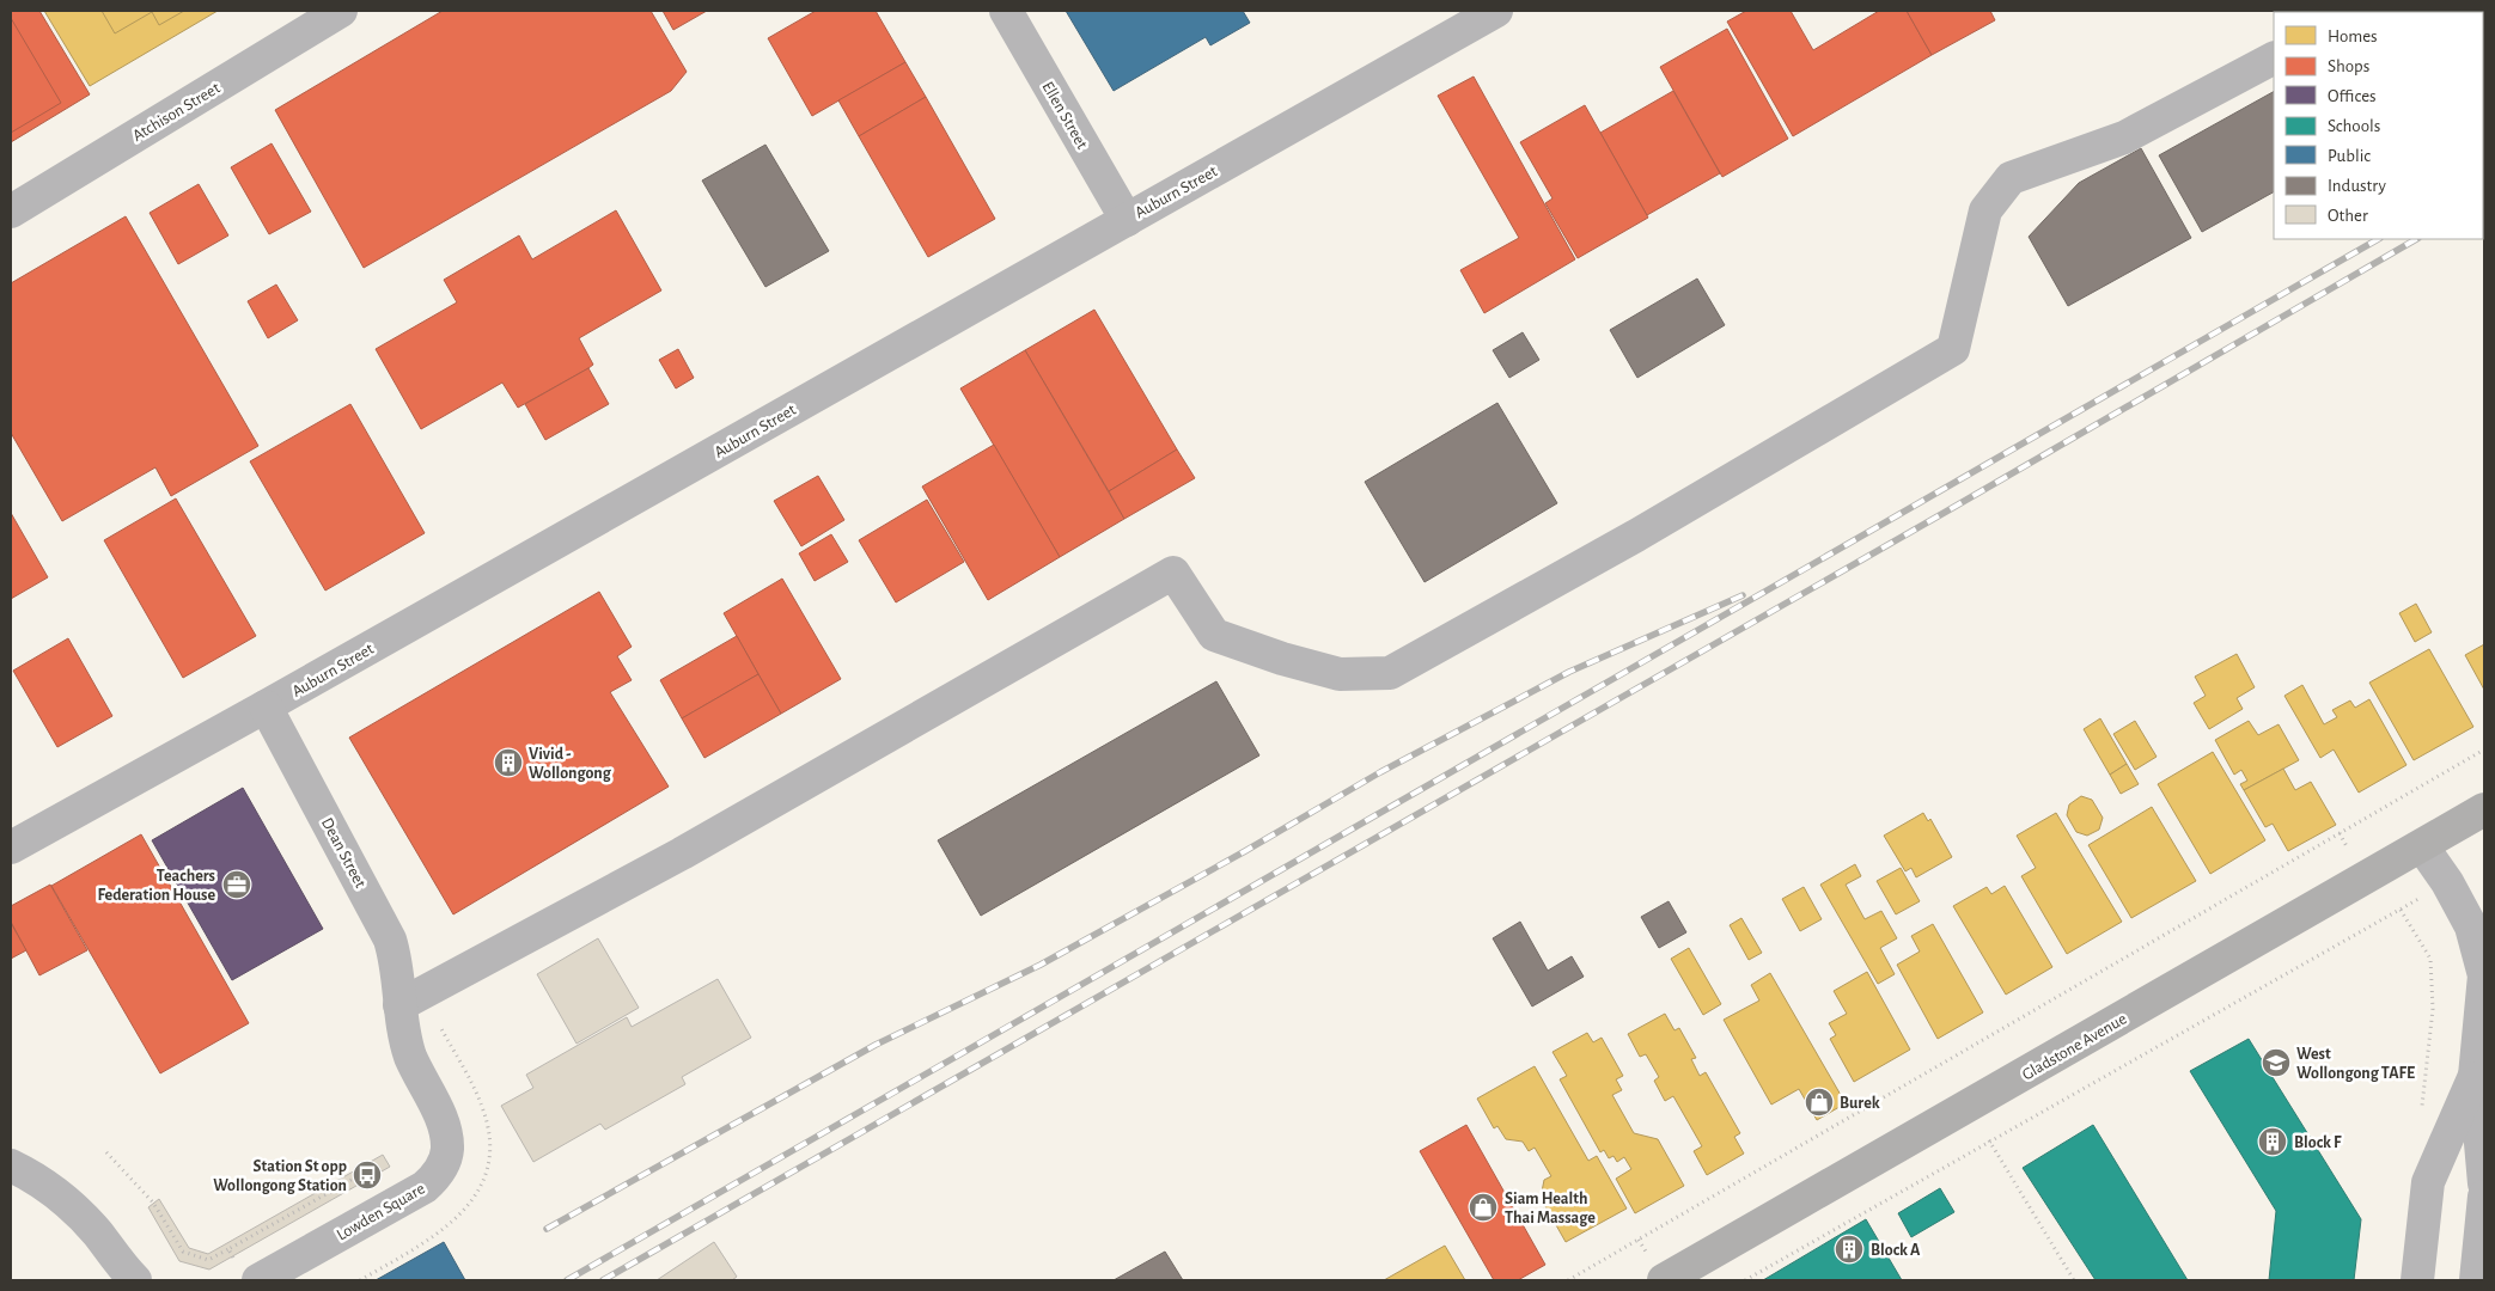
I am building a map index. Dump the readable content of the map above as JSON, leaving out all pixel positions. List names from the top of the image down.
{
  "streets": {
    "main road": ["Gladstone Avenue"],
    "street": [
      "Atchison Street",
      "Ellen Street",
      "Auburn Street",
      "Dean Street",
      "Lowden Square"
    ]
  },
  "crossings": [
    ["Ellen Street", "Auburn Street"],
    ["Auburn Street", "Dean Street"],
    ["Dean Street", "Lowden Square"]
  ],
  "places": {
    "building": ["Vivid - Wollongong", "Block F", "Block A"],
    "office": ["Teachers Federation House"],
    "school or university": ["West Wollongong TAFE"],
    "shop": ["Burek", "Siam Health Thai Massage"],
    "bus stop": ["Station St opp Wollongong Station"]
  },
  "legend": [
    "Homes",
    "Shops",
    "Offices",
    "Schools",
    "Public",
    "Industry",
    "Other"
  ]
}
